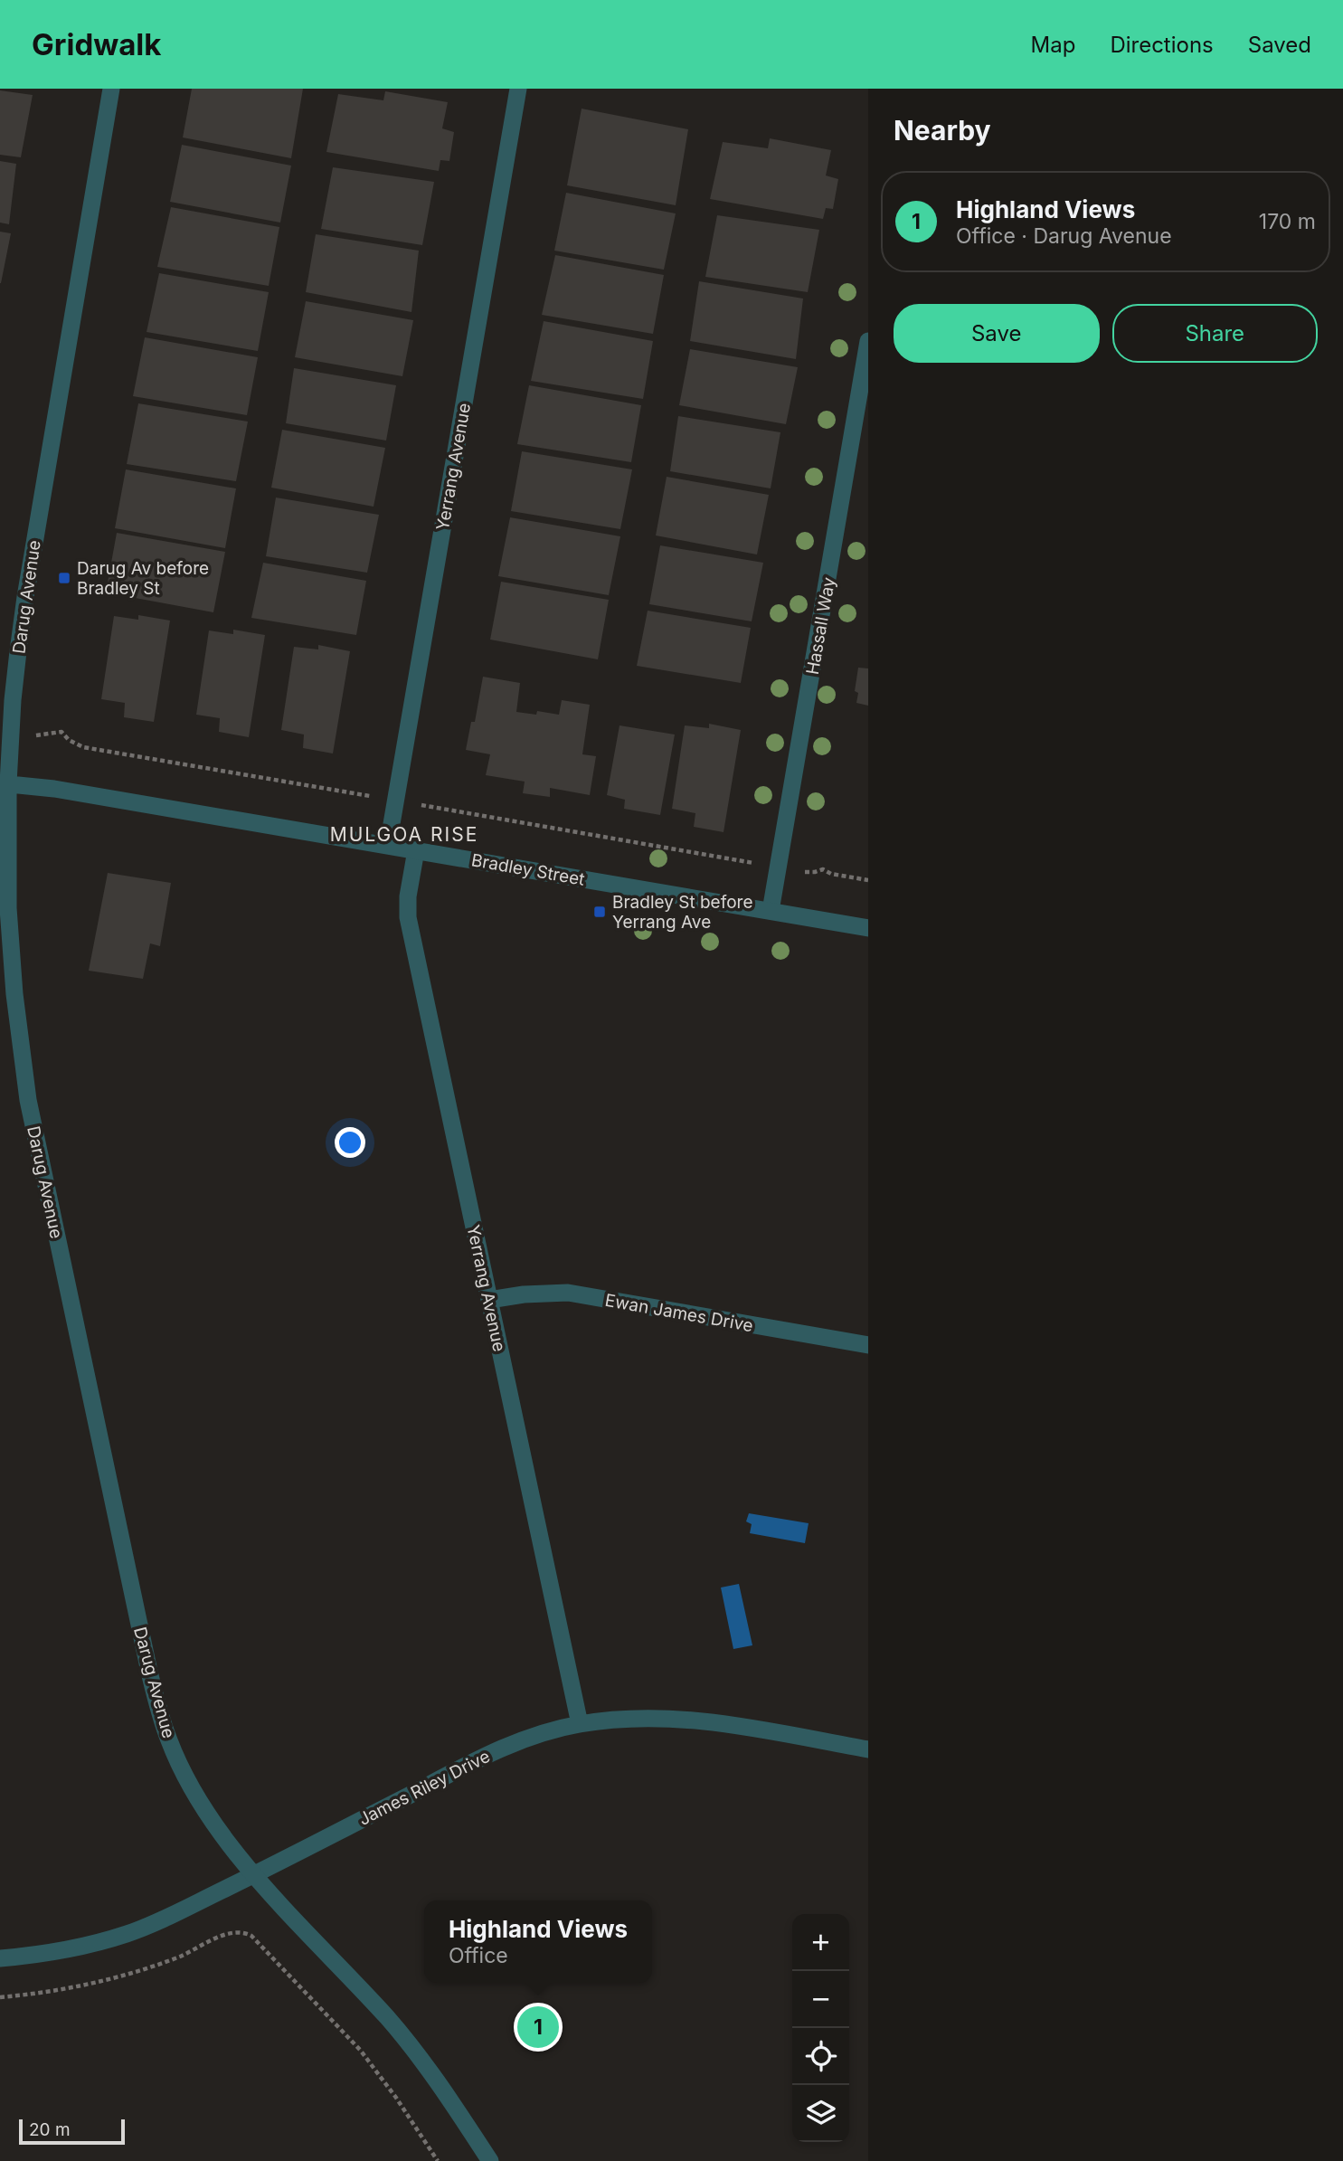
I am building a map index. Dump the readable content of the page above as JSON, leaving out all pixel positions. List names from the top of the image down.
{
  "streets": {
    "street": [
      "Yerrang Avenue",
      "Darug Avenue",
      "Hassall Way",
      "Bradley Street",
      "Ewan James Drive",
      "James Riley Drive"
    ]
  },
  "crossings": [
    ["Yerrang Avenue", "Bradley Street"],
    ["Yerrang Avenue", "Ewan James Drive"],
    ["Yerrang Avenue", "James Riley Drive"],
    ["Darug Avenue", "Bradley Street"],
    ["Darug Avenue", "James Riley Drive"],
    ["Hassall Way", "Bradley Street"]
  ],
  "districts": ["MULGOA RISE"],
  "places": {
    "transit": ["Darug Av before Bradley St", "Bradley St before Yerrang Ave"]
  },
  "scale_bar": "20 m",
  "page": {
    "header": "Gridwalk",
    "nav": ["Map", "Directions", "Saved"],
    "heading": "Nearby",
    "list": [
      {
        "mark": "1",
        "name": "Highland Views",
        "note": "Office · Darug Avenue",
        "value": "170 m"
      }
    ],
    "buttons": ["Save", "Share"],
    "popup": ["Highland Views", "Office"],
    "map_buttons": ["+", "−"],
    "pins": "1",
    "scale": "20 m"
  }
}
